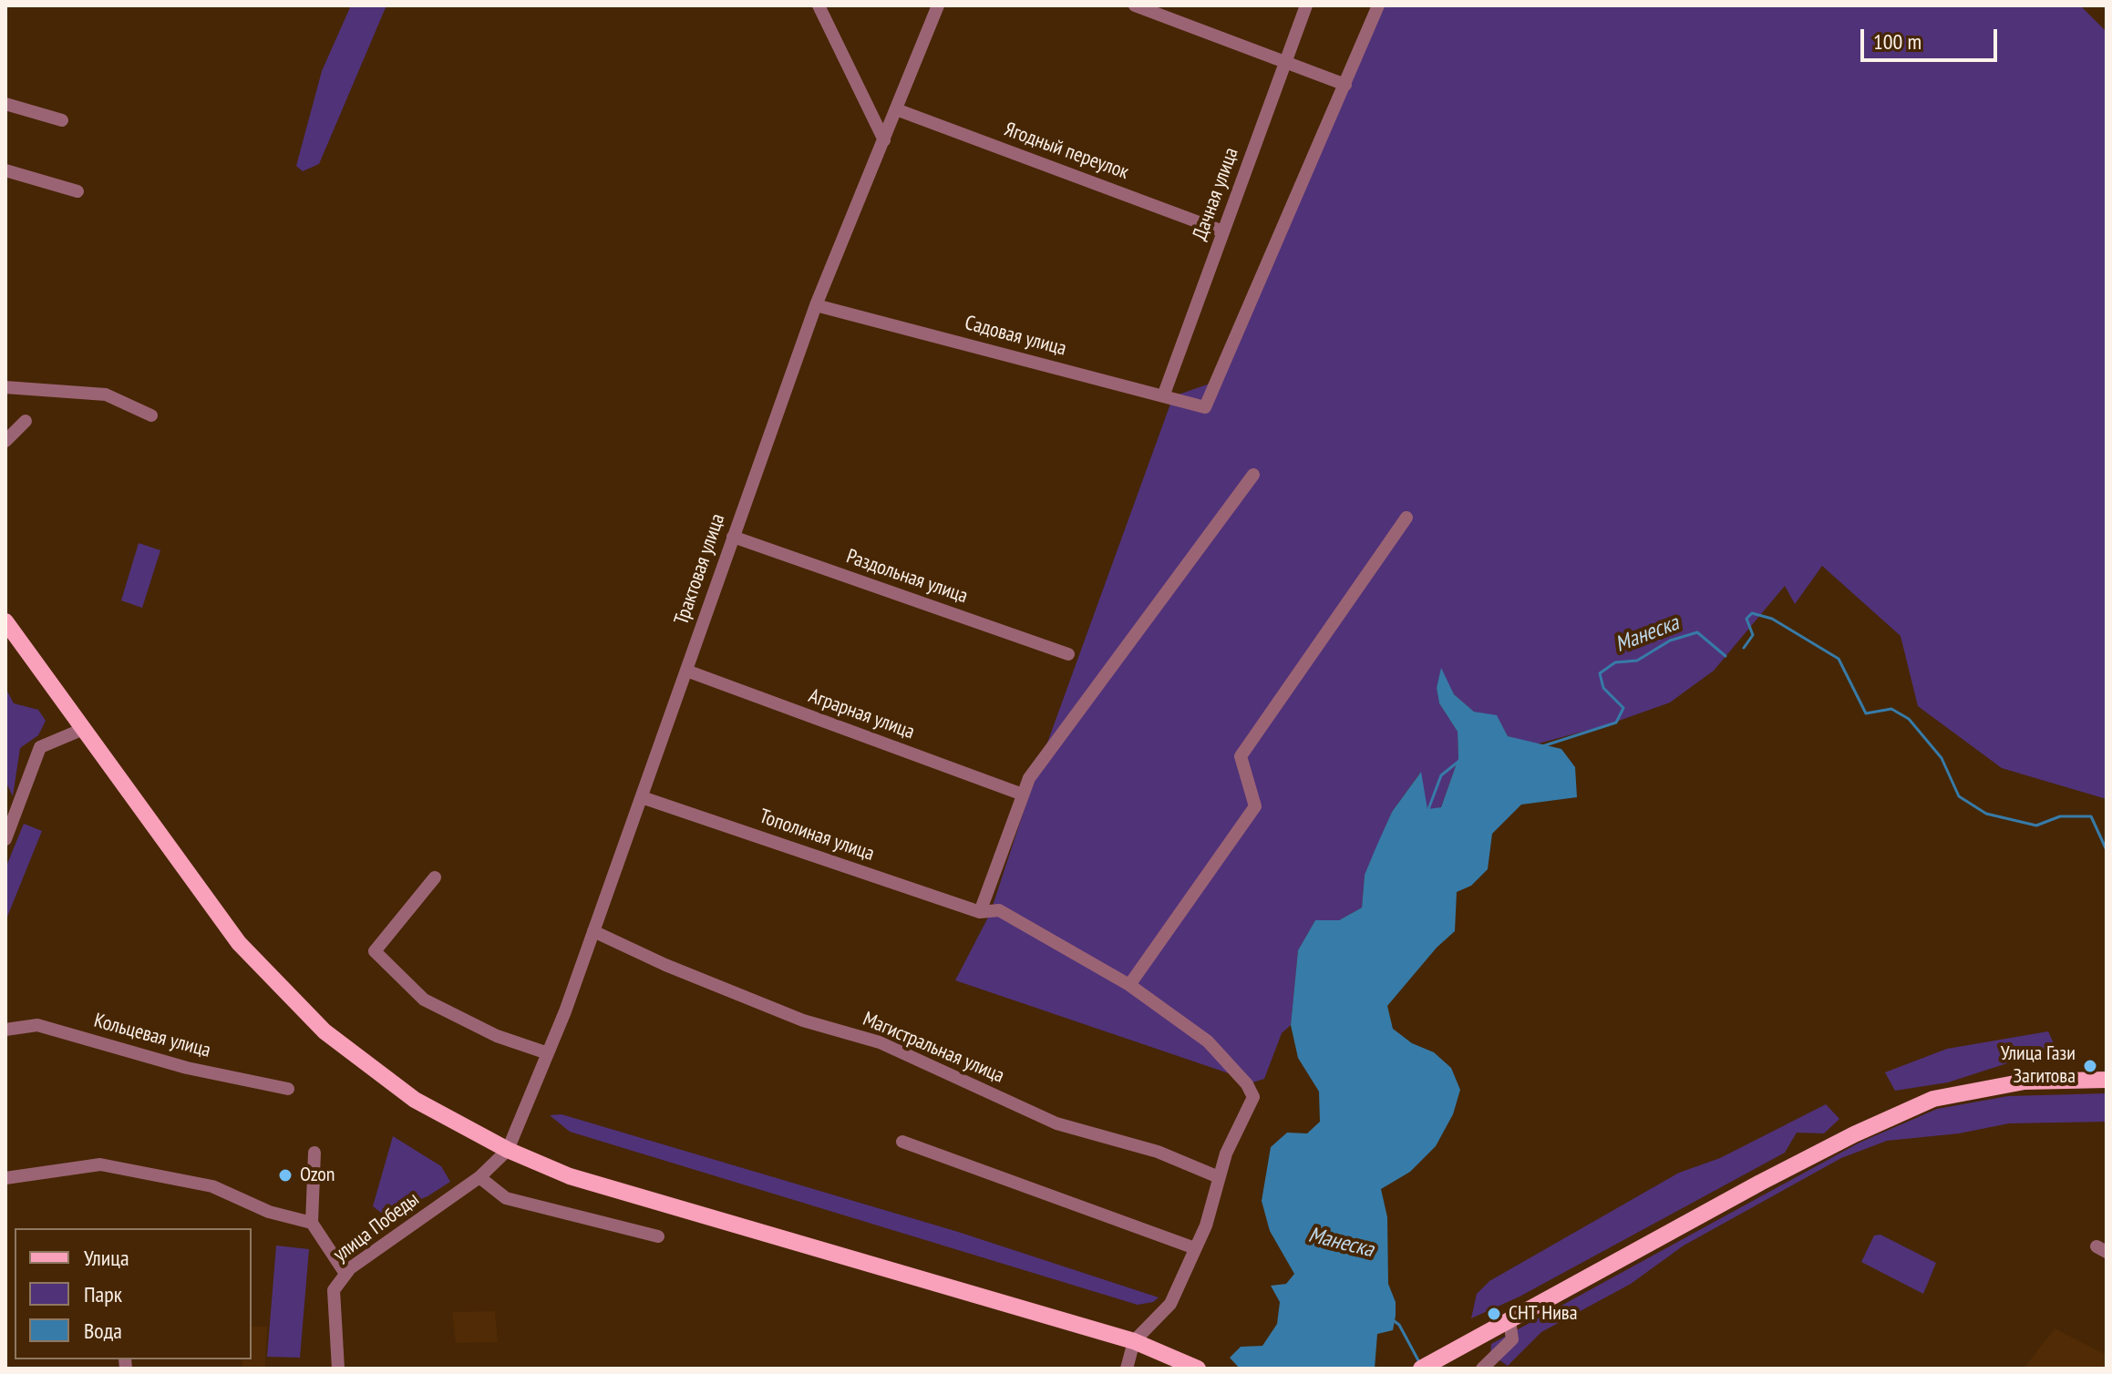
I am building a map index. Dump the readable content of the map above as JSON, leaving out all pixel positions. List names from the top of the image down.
{
  "streets": {
    "street": [
      "Ягодный переулок",
      "Дачная улица",
      "Садовая улица",
      "Трактовая улица",
      "Раздольная улица",
      "Аграрная улица",
      "Тополиная улица",
      "Кольцевая улица",
      "Магистральная улица",
      "улица Победы"
    ]
  },
  "crossings": [
    ["Ягодный переулок", "Дачная улица"],
    ["Ягодный переулок", "Трактовая улица"],
    ["Дачная улица", "Садовая улица"],
    ["Садовая улица", "Трактовая улица"],
    ["Трактовая улица", "Раздольная улица"],
    ["Трактовая улица", "Аграрная улица"],
    ["Трактовая улица", "Тополиная улица"],
    ["Трактовая улица", "Магистральная улица"],
    ["Трактовая улица", "улица Победы"],
    ["Тополиная улица", "Магистральная улица"]
  ],
  "water": ["Манеска"],
  "places": ["Улица Гази Загитова", "Ozon", "СНТ Нива"],
  "legend": ["Улица", "Парк", "Вода"],
  "scale_bar": "100 m"
}
